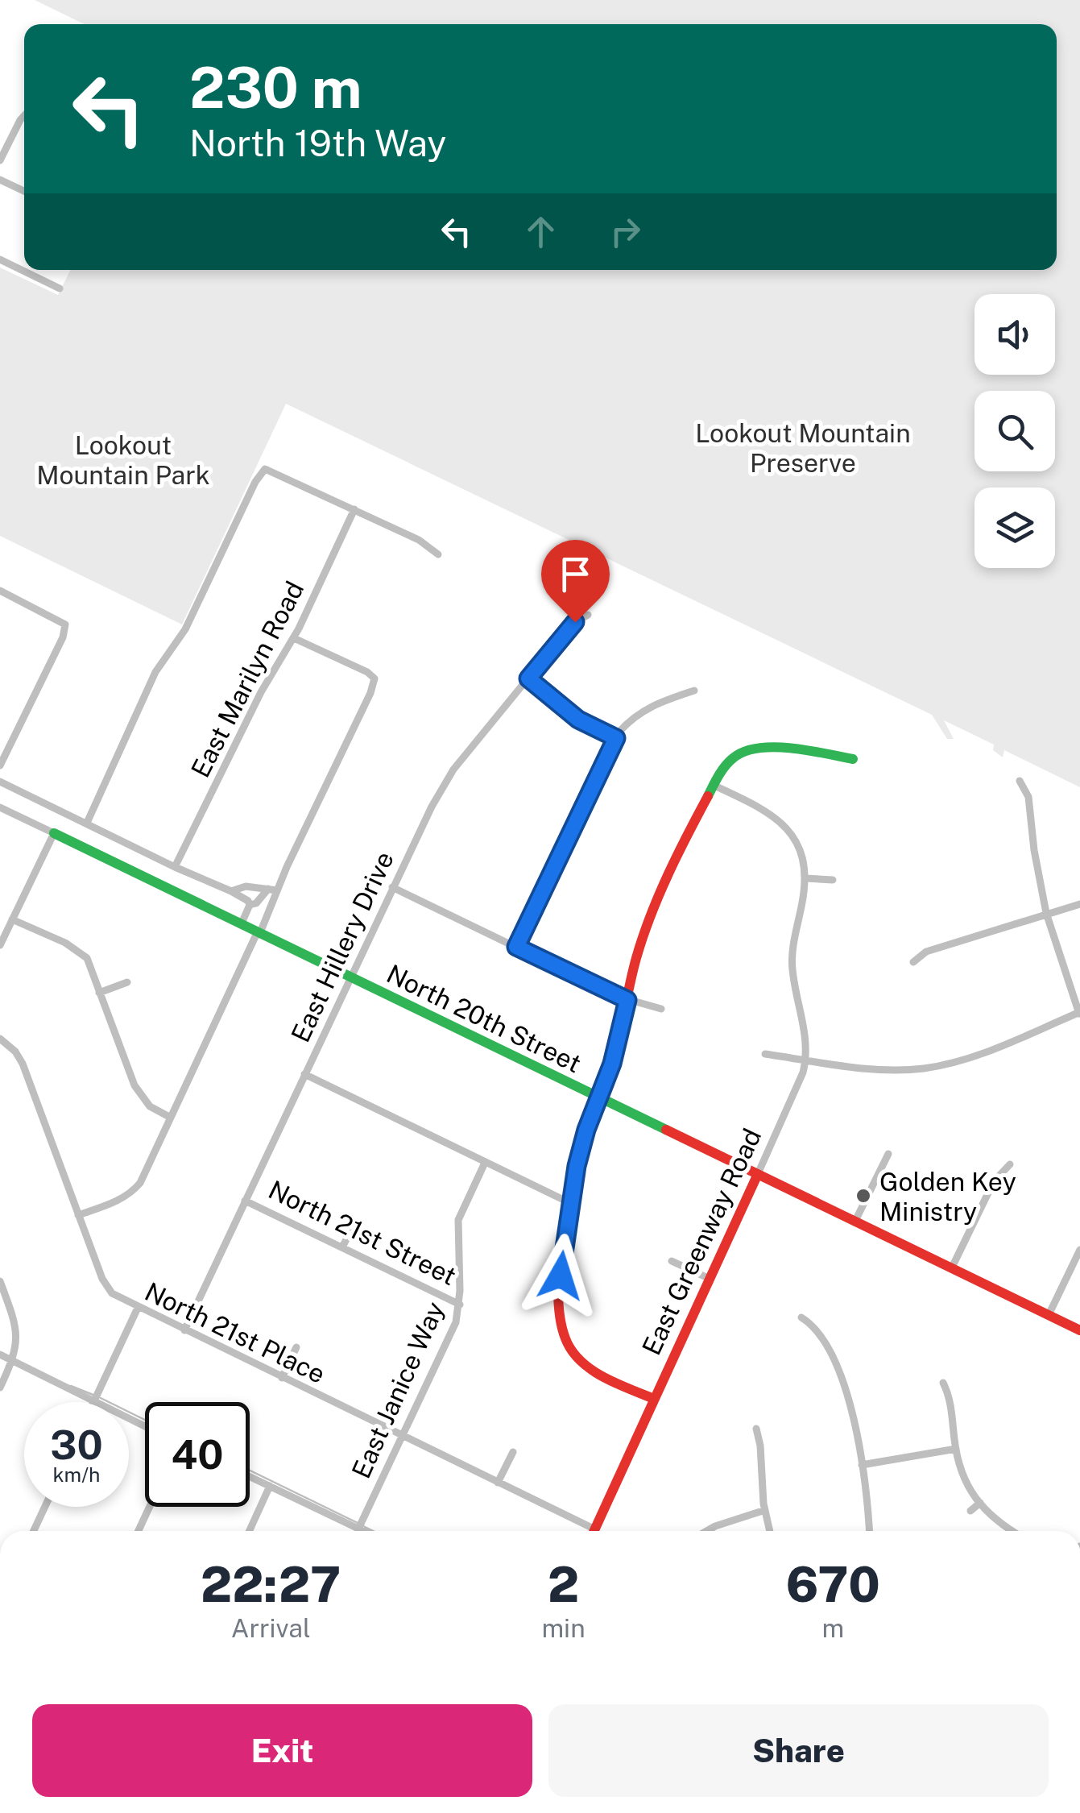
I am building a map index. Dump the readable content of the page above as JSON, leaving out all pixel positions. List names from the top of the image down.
{
  "streets": {
    "street": [
      "East Marilyn Road",
      "East Hillery Drive",
      "North 20th Street",
      "North 21st Street",
      "East Greenway Road",
      "North 21st Place",
      "East Janice Way"
    ]
  },
  "crossings": [
    ["East Hillery Drive", "North 20th Street"],
    ["East Hillery Drive", "North 21st Street"],
    ["East Hillery Drive", "North 21st Place"],
    ["North 20th Street", "East Greenway Road"],
    ["North 21st Street", "East Janice Way"],
    ["North 21st Place", "East Janice Way"]
  ],
  "parks": ["Lookout Mountain Preserve", "Lookout Mountain Park"],
  "places": ["Golden Key Ministry"],
  "page": {
    "turn": ["230 m", "North 19th Way"],
    "speed": "30 km/h",
    "limit": "40",
    "eta": [
      "22:27",
      "Arrival",
      "2",
      "min",
      "670",
      "m"
    ],
    "buttons": ["Exit", "Share"]
  }
}
